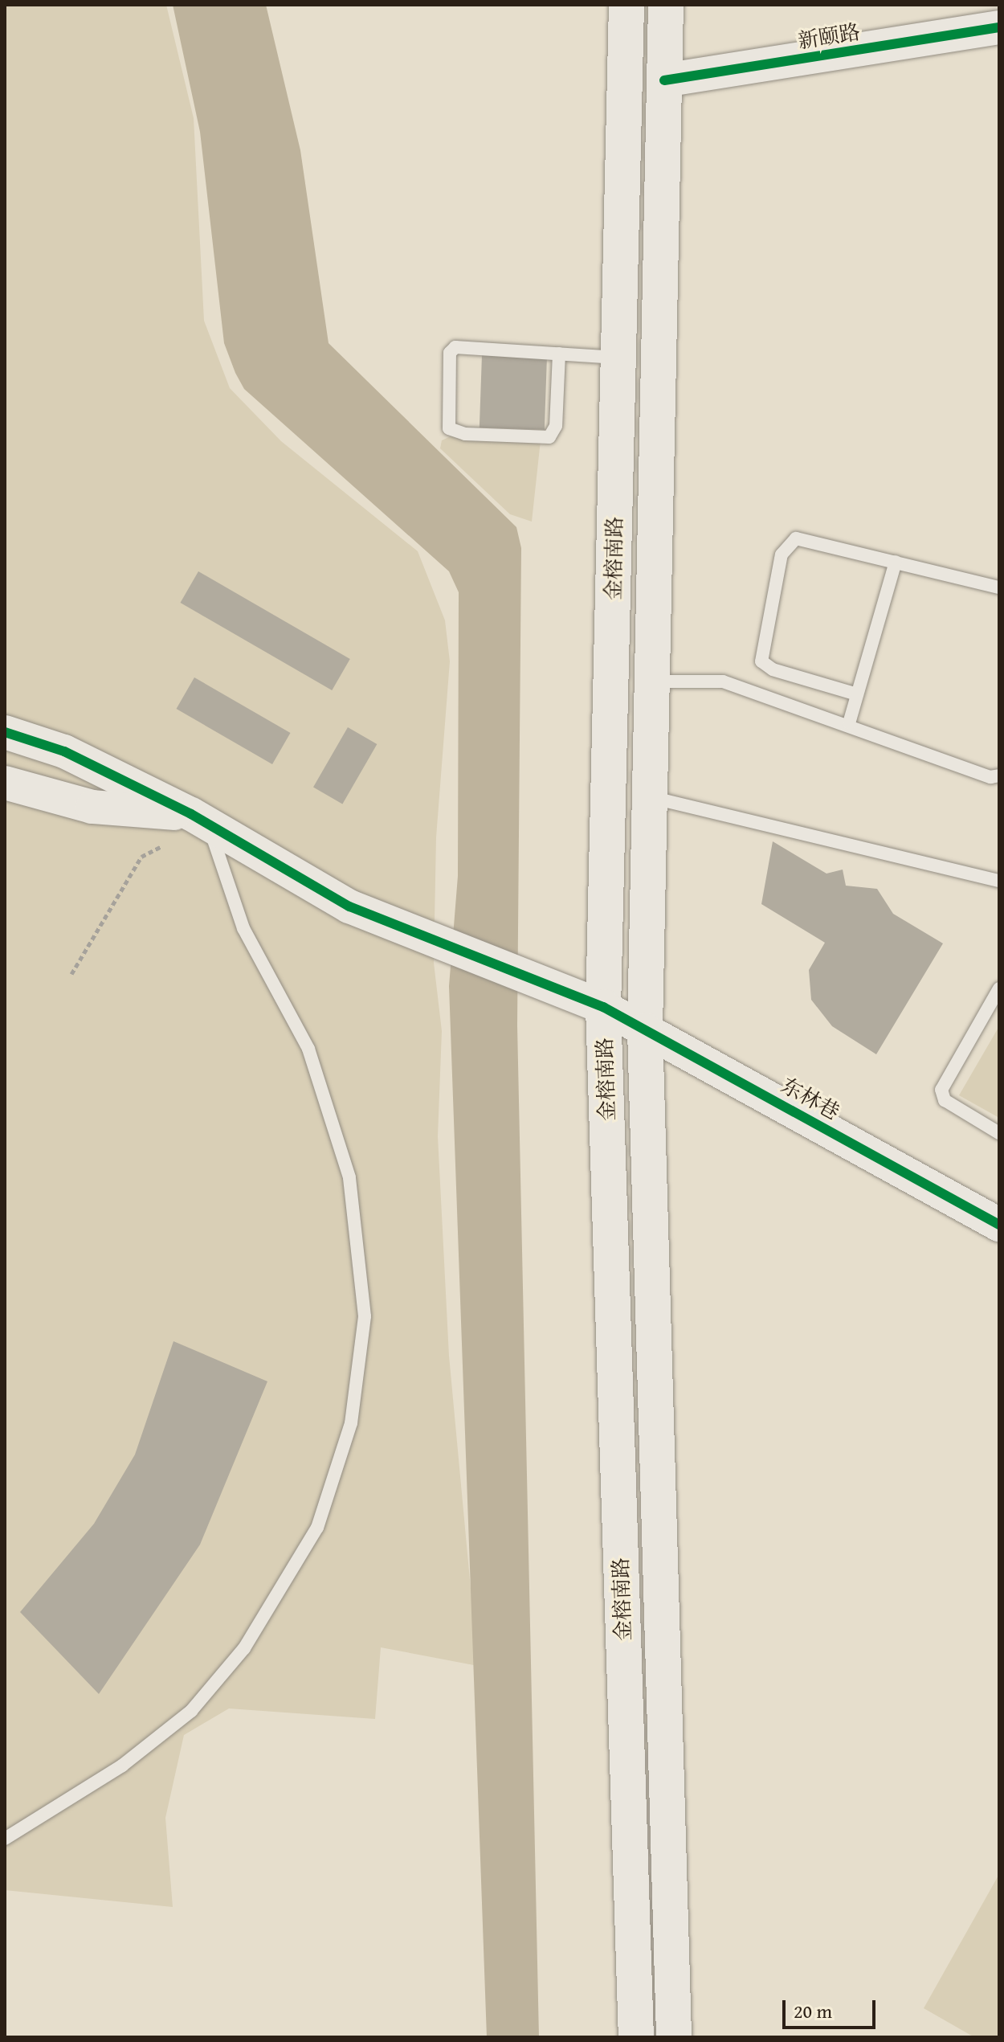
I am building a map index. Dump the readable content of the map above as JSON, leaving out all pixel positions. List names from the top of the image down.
{
  "streets": {
    "main road": ["金榕南路"],
    "street": ["新颐路", "东林巷"]
  },
  "crossings": [
    ["新颐路", "金榕南路"],
    ["金榕南路", "东林巷"]
  ],
  "scale_bar": "20 m"
}
